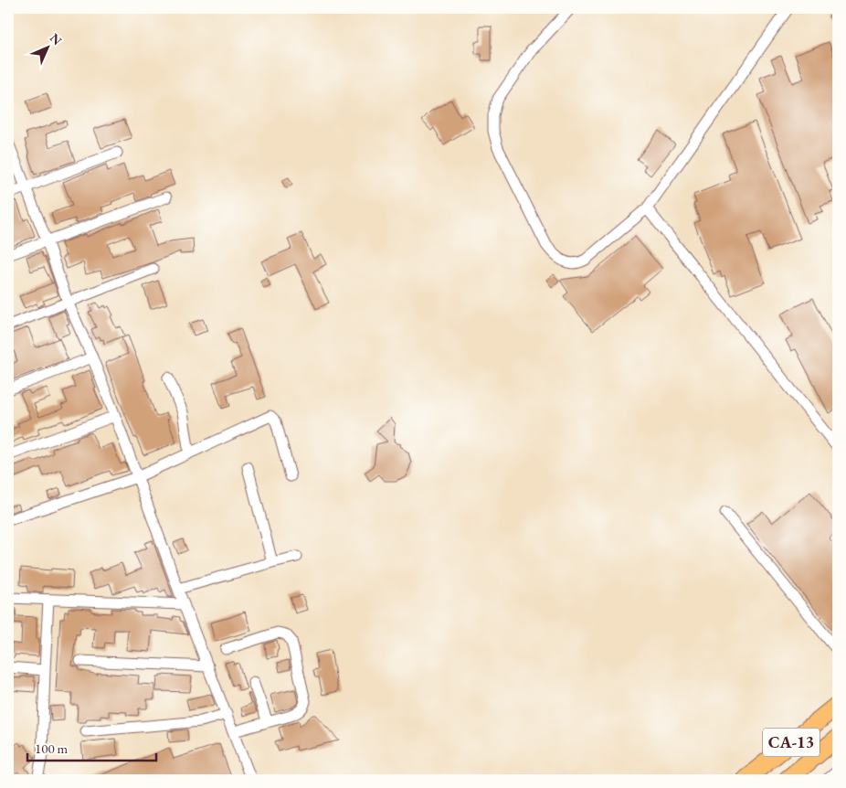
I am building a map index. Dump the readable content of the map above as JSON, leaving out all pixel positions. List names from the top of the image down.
{
  "streets": {
    "highway": ["CA-13"]
  },
  "scale_bar": "100 m",
  "north": "top right"
}
